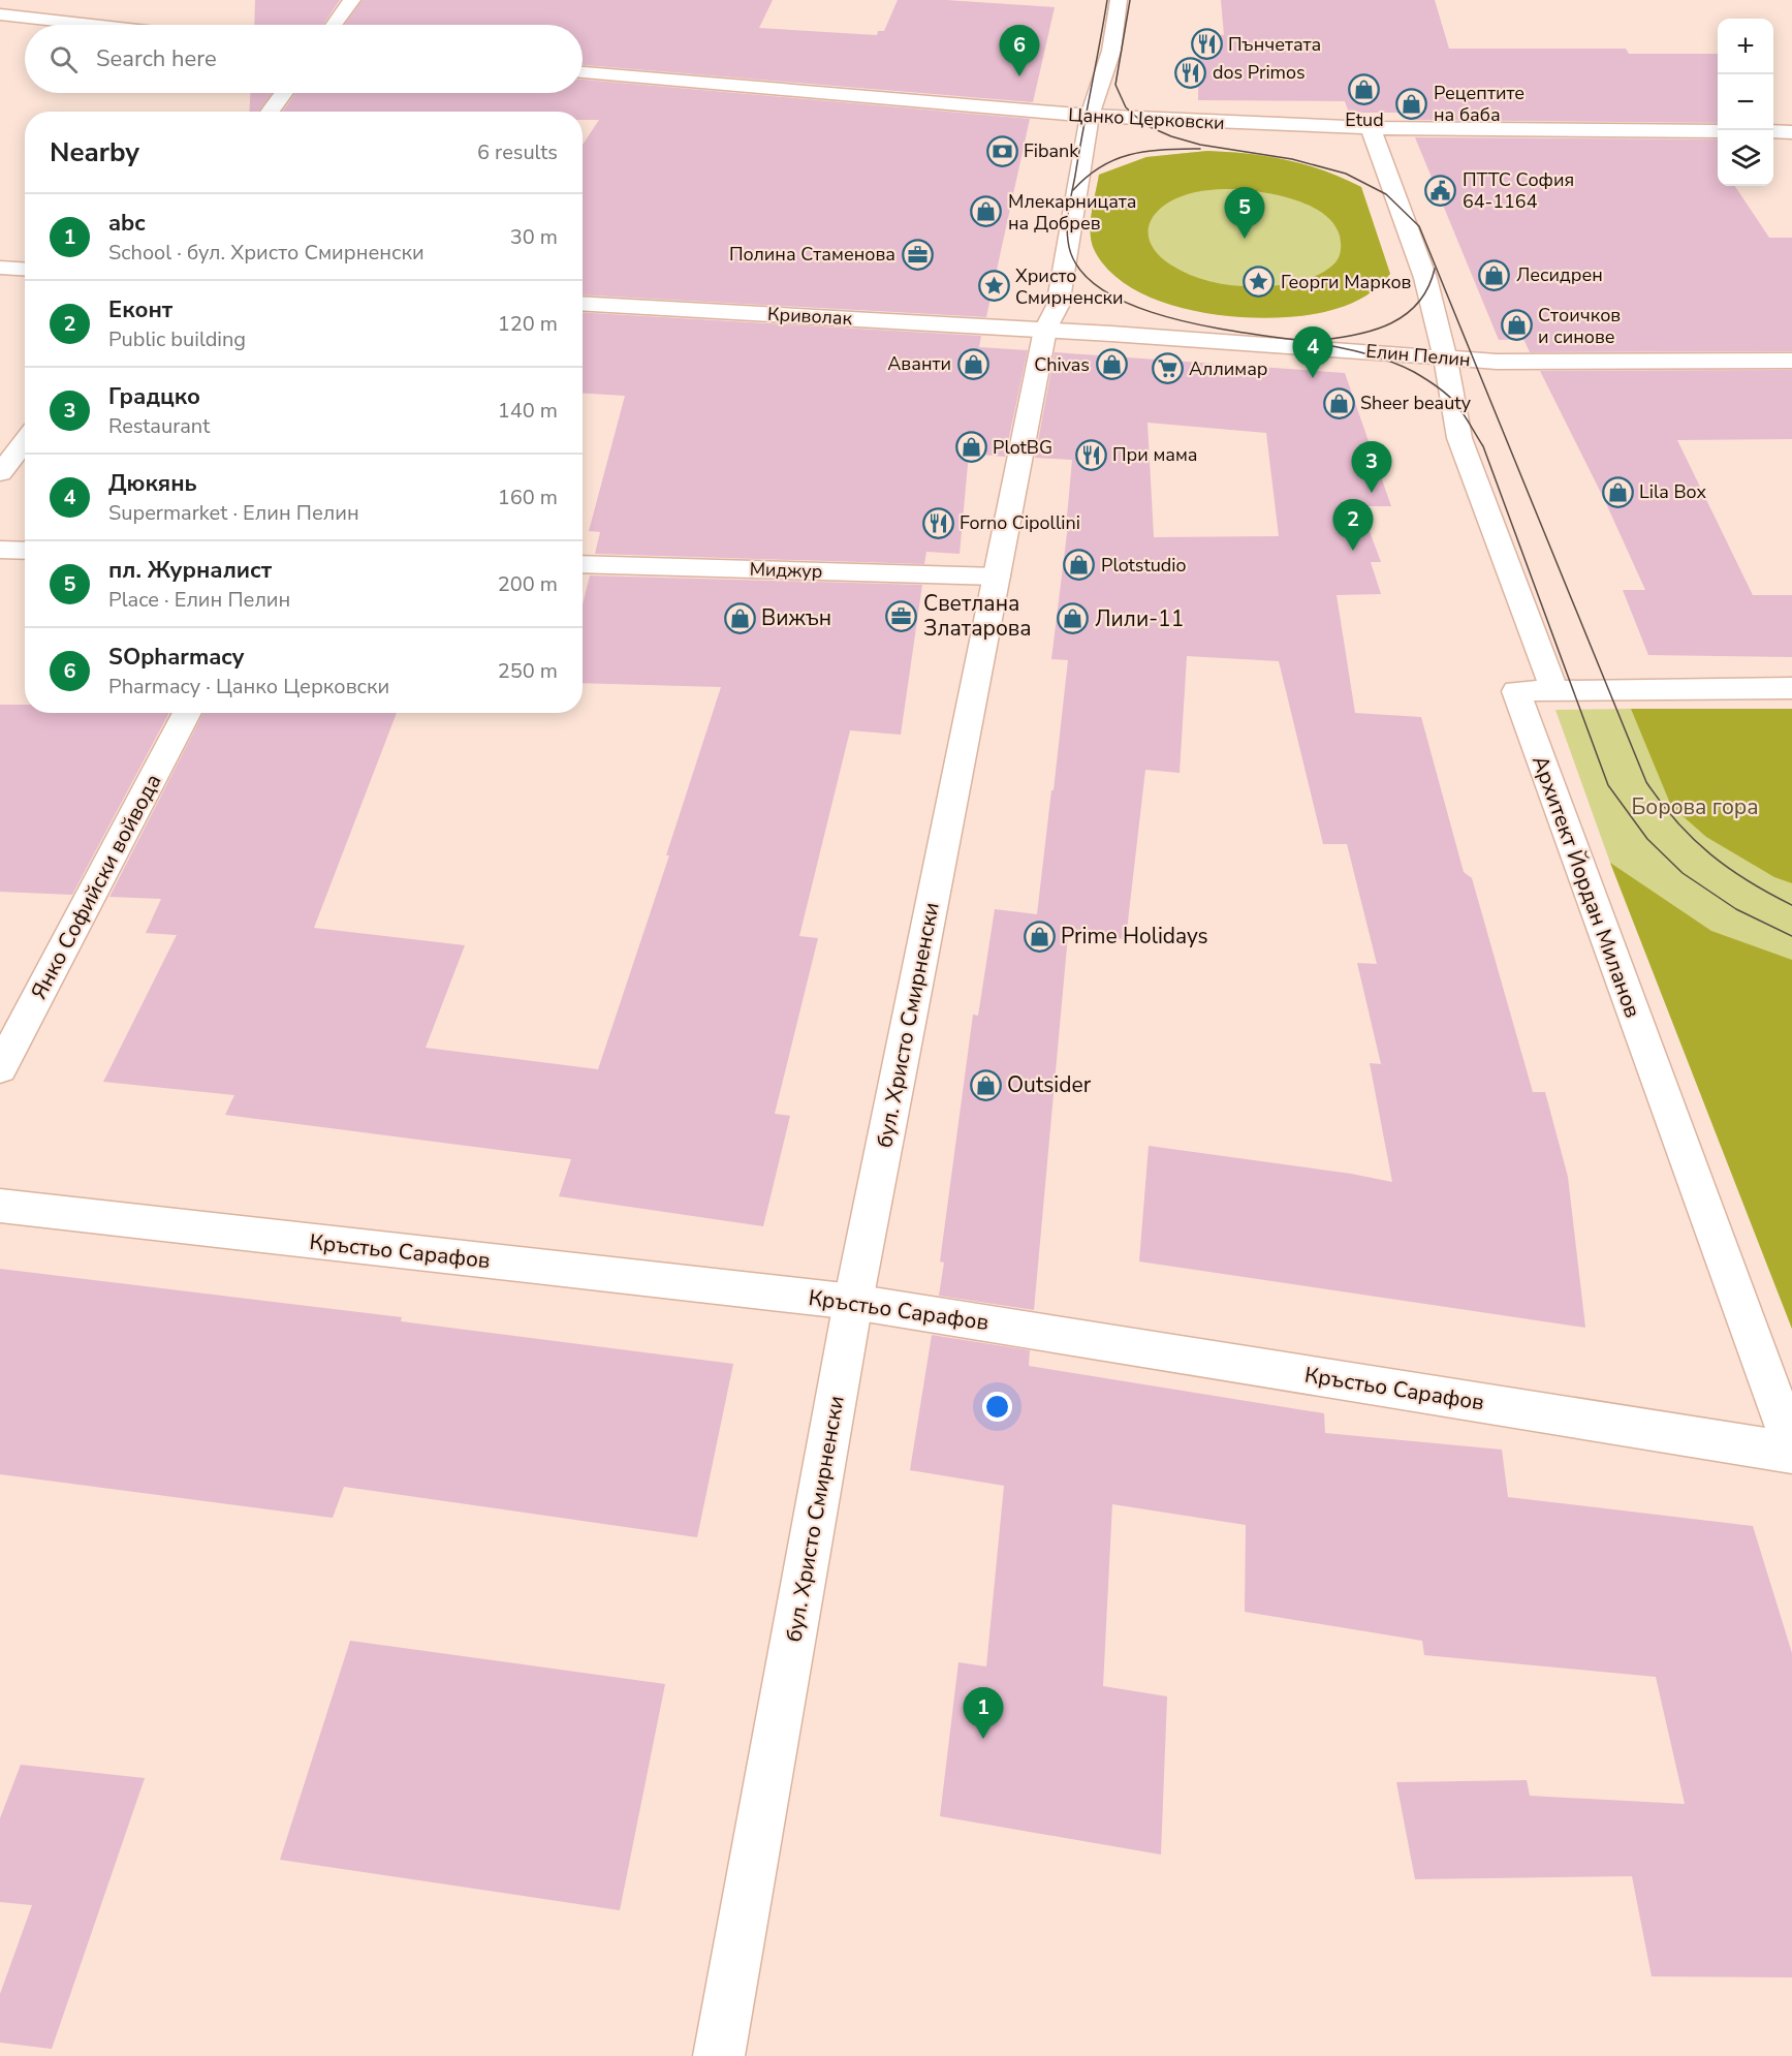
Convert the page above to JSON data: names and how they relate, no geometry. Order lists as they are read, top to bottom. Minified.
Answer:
{"streets":{"street":["Цанко Церковски","Криволак","Елин Пелин","Миджур","Янко Софийски войвода","Архитект Йордан Миланов","бул. Христо Смирненски","Кръстьо Сарафов"]},"crossings":[["Цанко Церковски","бул. Христо Смирненски"],["Криволак","Елин Пелин"],["Криволак","бул. Христо Смирненски"],["Елин Пелин","бул. Христо Смирненски"],["Миджур","бул. Христо Смирненски"],["бул. Христо Смирненски","Кръстьо Сарафов"]],"parks":["Борова гора"],"places":{"restaurant":["Пънчетата","dos Primos","При мама","Forno Cipollini"],"shop":["Etud","Рецептите на баба","Млекарницата на Добрев","Лесидрен","Стоичков и синове","Аванти","Chivas","Sheer beauty","PlotBG","Lila Box","Plotstudio","Вижън","Лили-11","Prime Holidays","Outsider"],"bank":["Fibank"],"public building":["ПТТС София 64-1164"],"office":["Полина Стаменова","Светлана Златарова"],"place":["Георги Марков","Христо Смирненски"],"supermarket":["Аллимар"]},"page":{"map_buttons":["+","−"],"pins":["6","5","4","3","2","1"],"search":"Search here","heading":["Nearby","6 results"],"list":[{"mark":"1","name":"abc","note":"School · бул. Христо Смирненски","value":"30 m"},{"mark":"2","name":"Еконт","note":"Public building","value":"120 m"},{"mark":"3","name":"Градцко","note":"Restaurant","value":"140 m"},{"mark":"4","name":"Дюкянь","note":"Supermarket · Елин Пелин","value":"160 m"},{"mark":"5","name":"пл. Журналист","note":"Place · Елин Пелин","value":"200 m"},{"mark":"6","name":"SOpharmacy","note":"Pharmacy · Цанко Церковски","value":"250 m"}]}}
